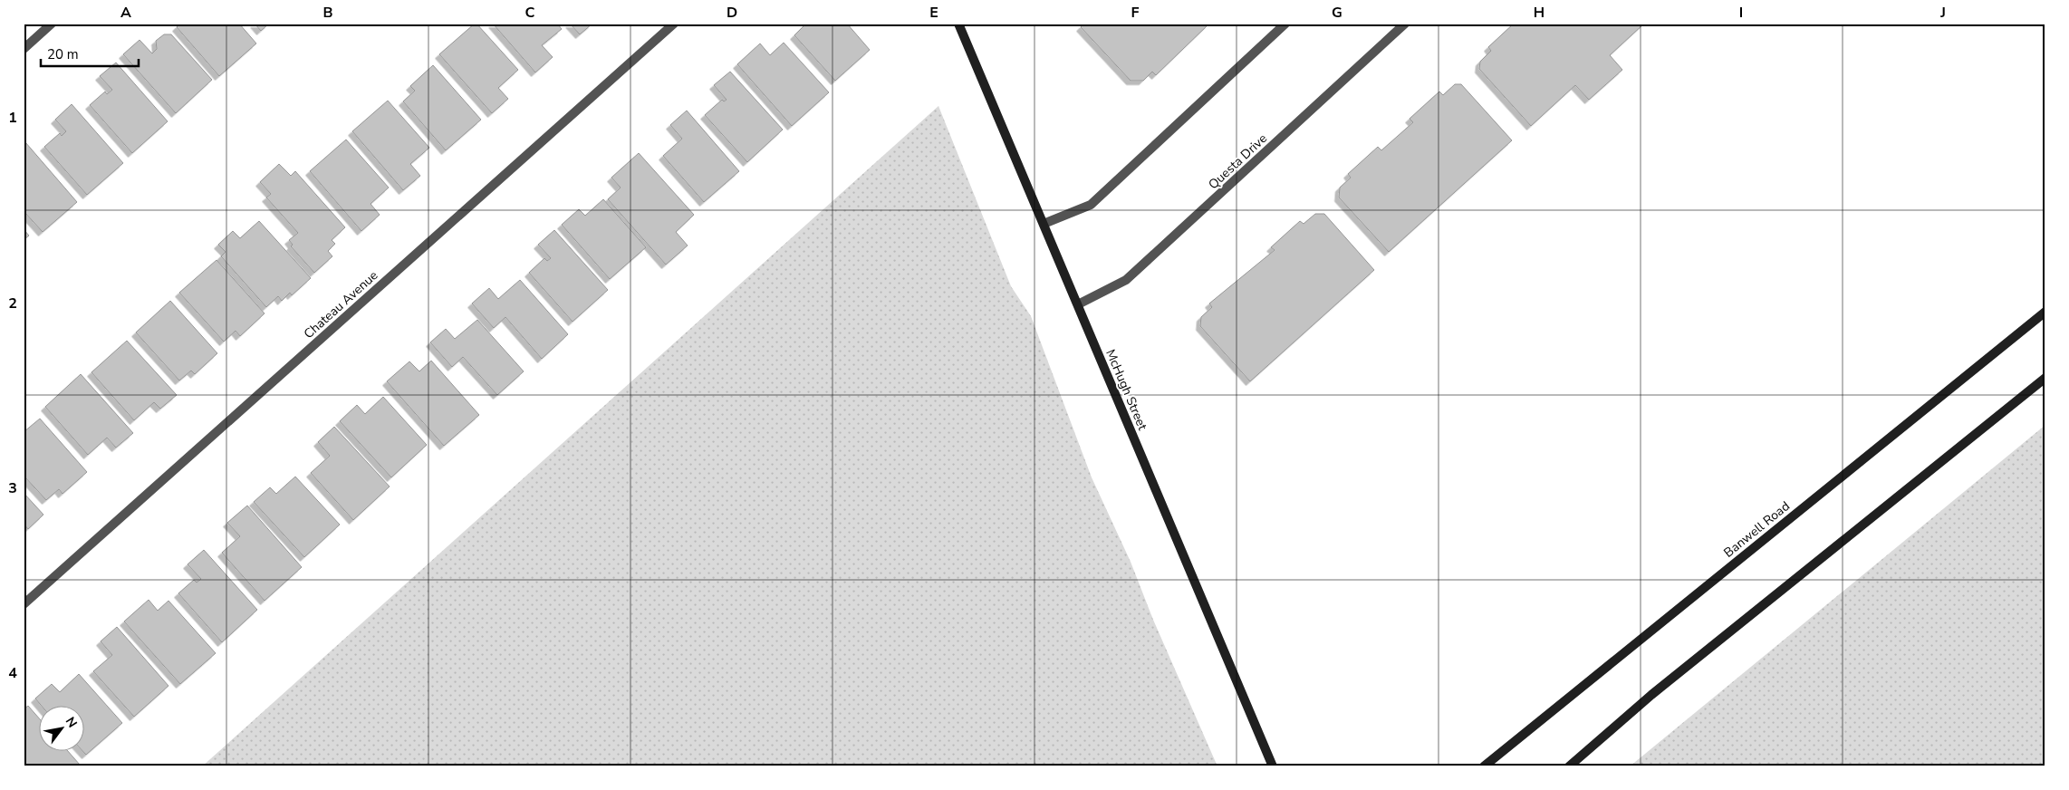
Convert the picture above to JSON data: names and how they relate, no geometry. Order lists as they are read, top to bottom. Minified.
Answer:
{"streets":{"main road":["McHugh Street","Banwell Road"],"street":["Questa Drive","Chateau Avenue"]},"crossings":[["Questa Drive","McHugh Street"]],"scale_bar":"20 m","north":"top right","grid":{"columns":["A","B","C","D","E","F","G","H","I","J"],"rows":["1","2","3","4"]}}
